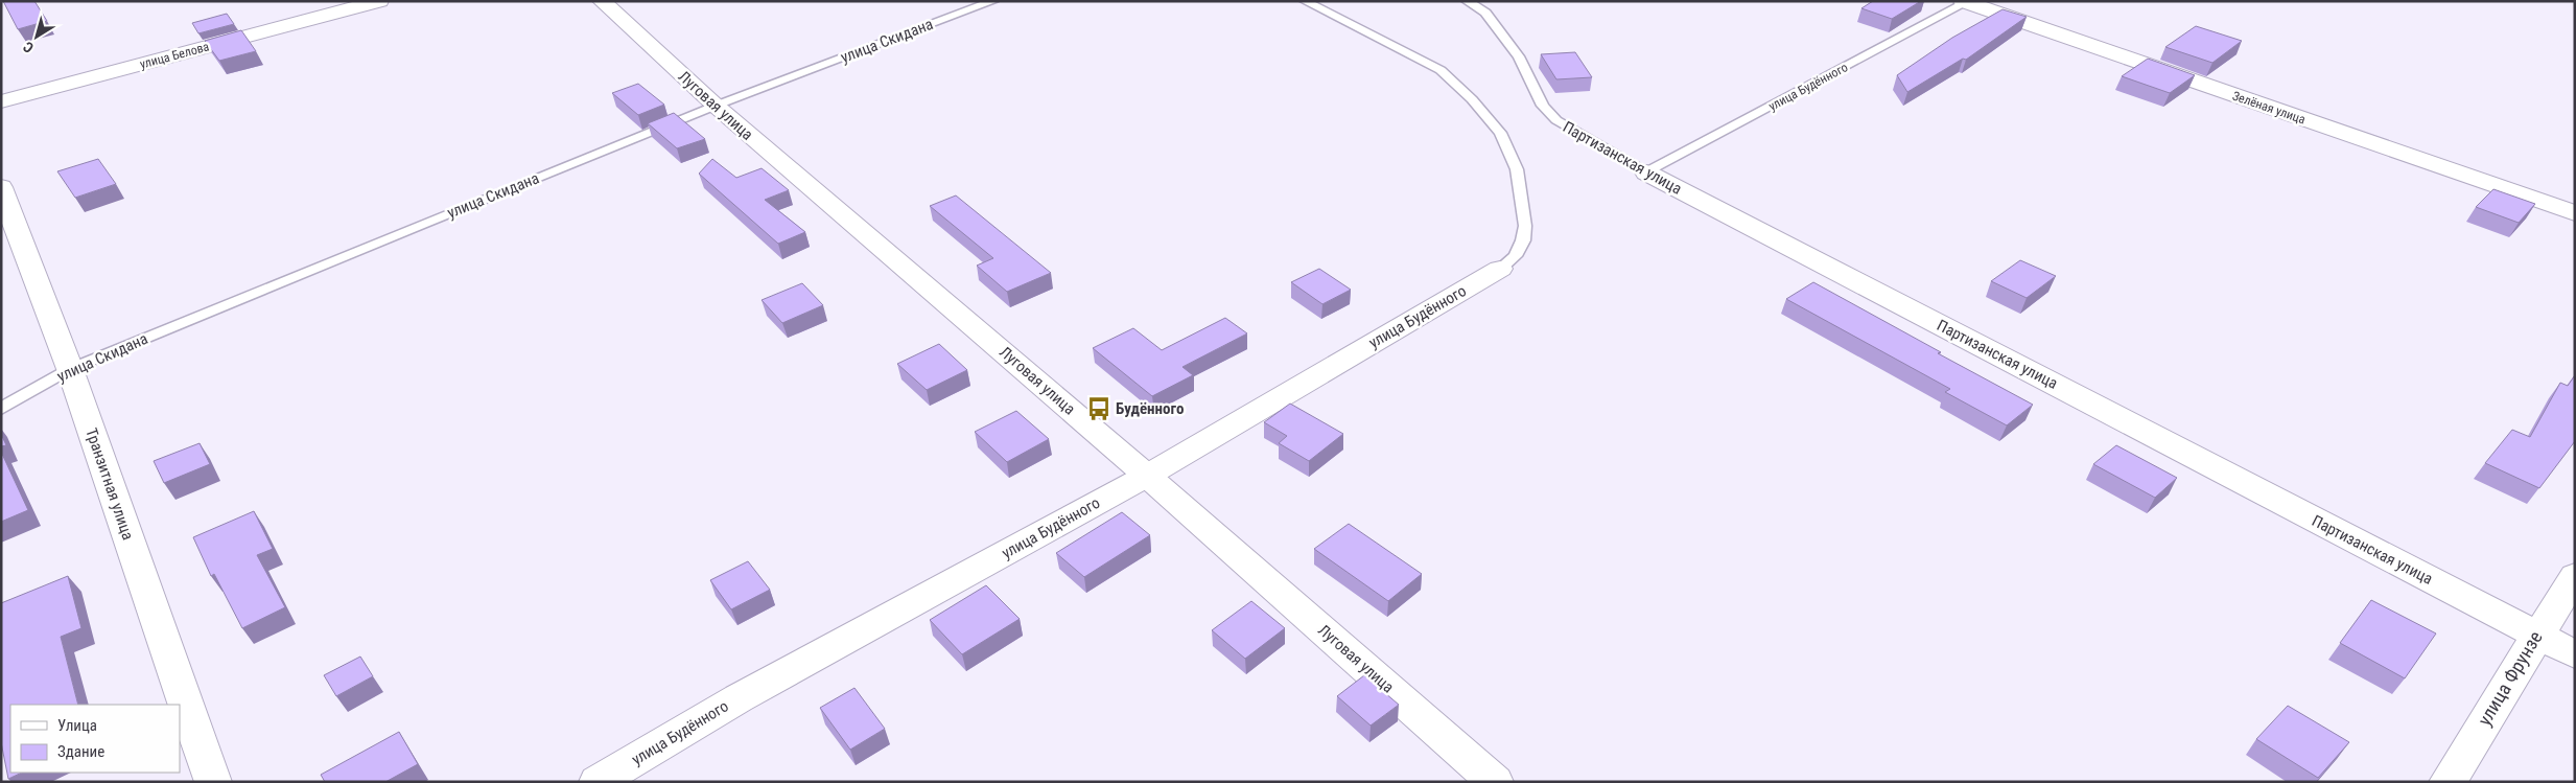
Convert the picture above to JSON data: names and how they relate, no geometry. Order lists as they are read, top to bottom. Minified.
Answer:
{"streets":{"street":["улица Белова","улица Будённого","Луговая улица","Зелёная улица","Партизанская улица","Транзитная улица","улица Фрунзе"],"lane":["улица Скидана"]},"crossings":[["улица Скидана","Луговая улица"],["улица Скидана","Транзитная улица"],["улица Будённого","Луговая улица"],["улица Будённого","Зелёная улица"],["улица Будённого","Партизанская улица"],["Партизанская улица","улица Фрунзе"]],"places":{"bus stop":["Будённого"]},"legend":["Улица","Здание"],"north":"bottom left"}
